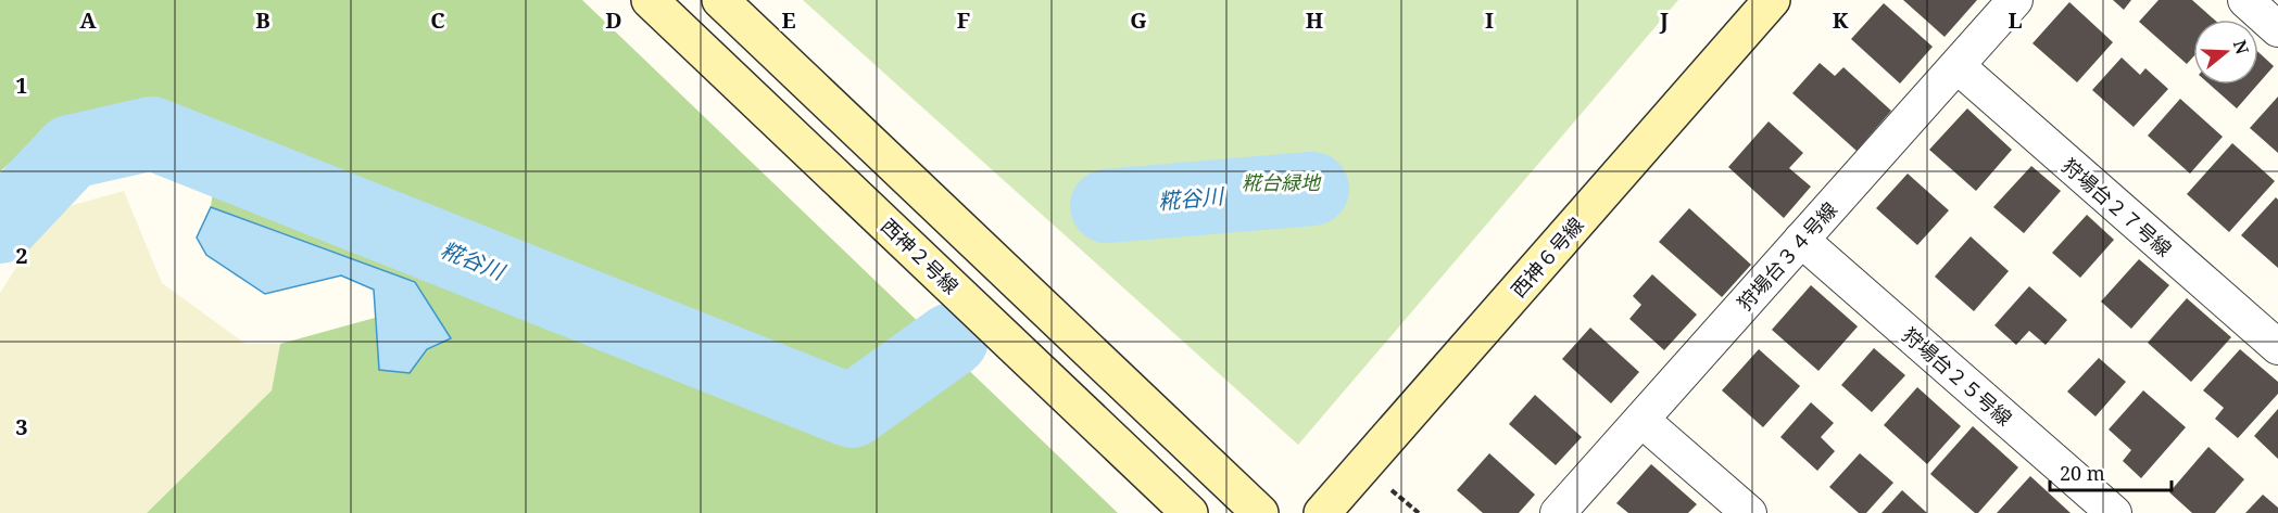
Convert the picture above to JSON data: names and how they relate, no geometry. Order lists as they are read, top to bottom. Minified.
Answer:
{"streets":{"street":["狩場台２７号線","西神２号線","狩場台３４号線","西神６号線","狩場台２５号線"]},"crossings":[["狩場台２７号線","狩場台３４号線"],["狩場台３４号線","狩場台２５号線"]],"water":["糀谷川"],"parks":["糀台緑地"],"scale_bar":"20 m","north":"right","grid":{"columns":["A","B","C","D","E","F","G","H","I","J","K","L"],"rows":["1","2","3"]}}
